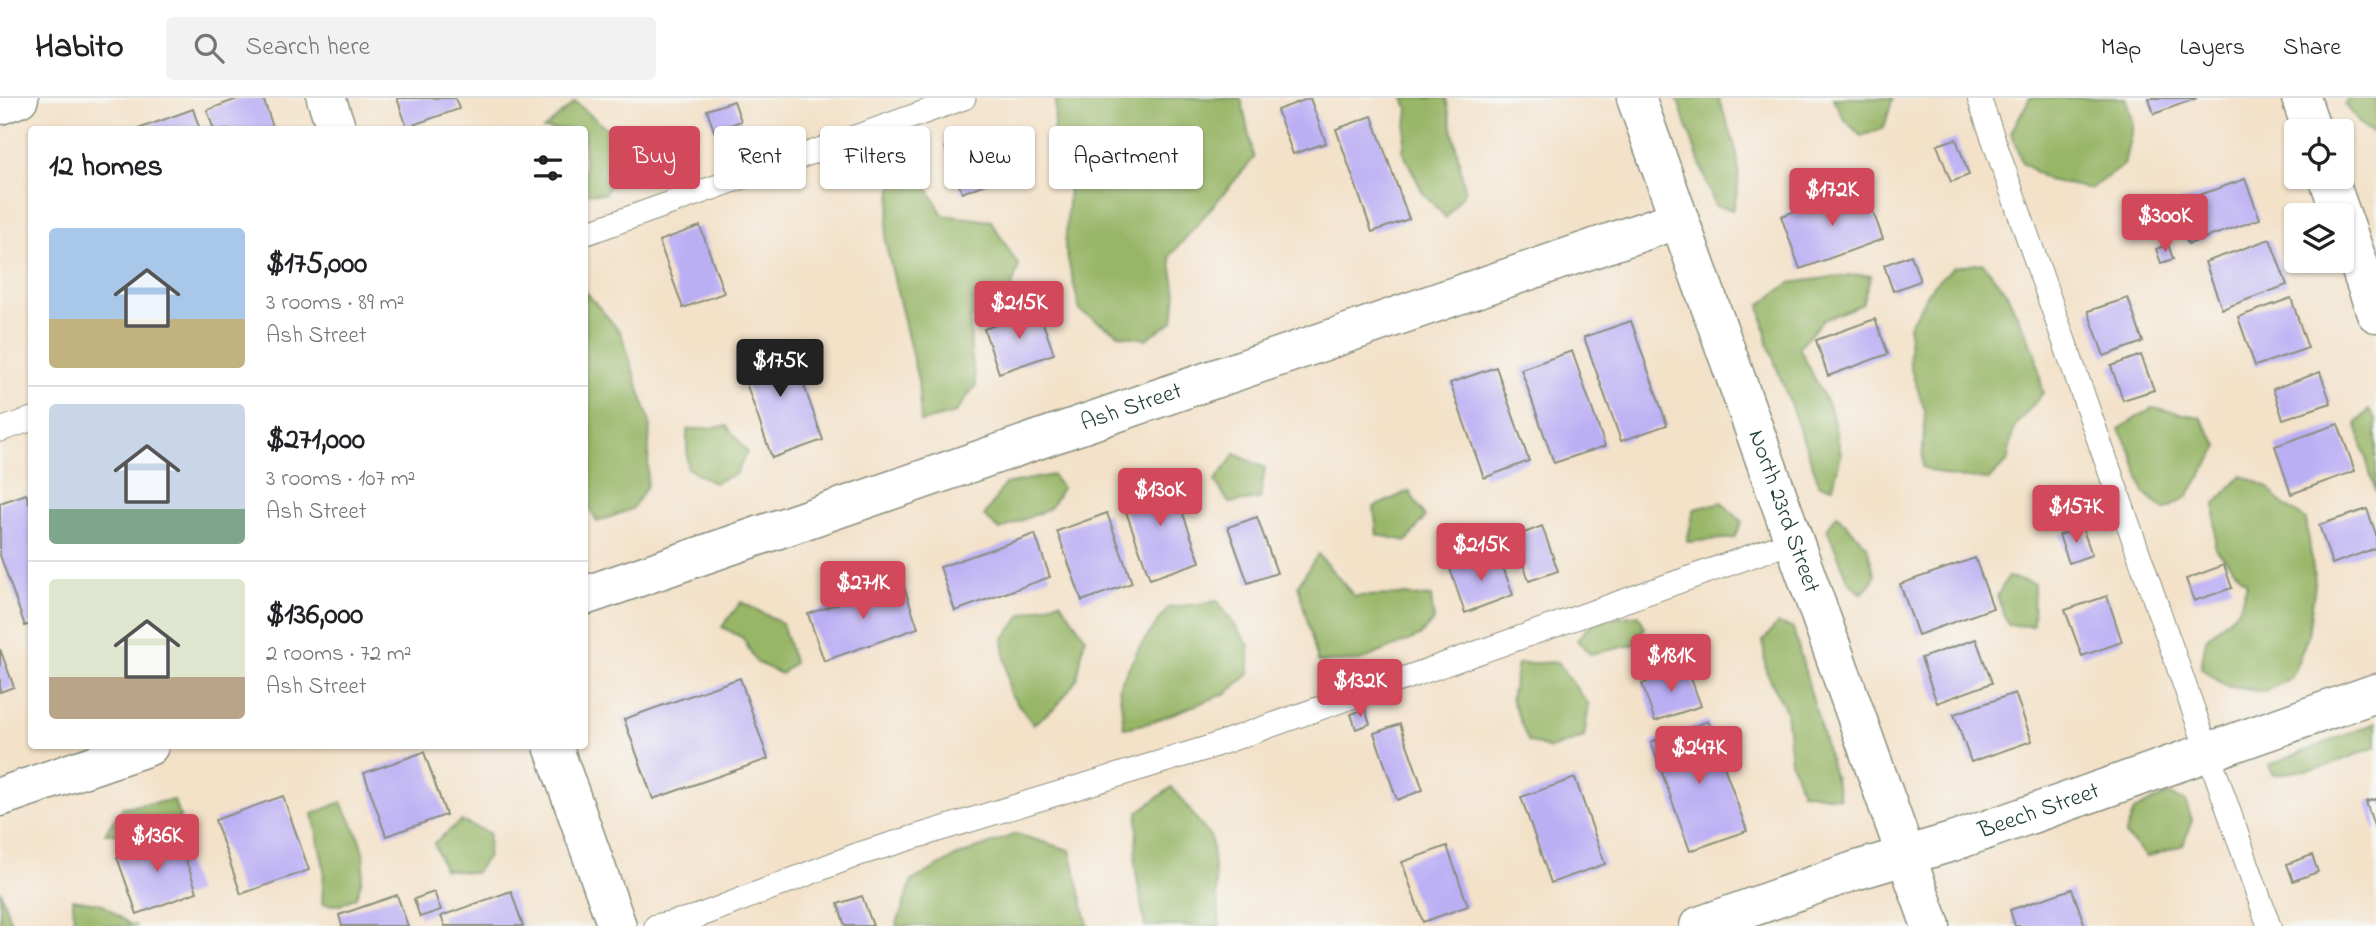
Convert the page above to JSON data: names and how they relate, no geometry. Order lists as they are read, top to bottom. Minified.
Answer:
{"streets":{"street":["Ash Street","North 23rd Street","Beech Street"]},"crossings":[["Ash Street","North 23rd Street"],["North 23rd Street","Beech Street"]],"page":{"header":"Habito","search":"Search here","nav":["Map","Layers","Share"],"chip":["Buy","Rent","Filters","New","Apartment"],"heading":"12 homes","price":["$172K","$300K","$215K","$175K","$130K","$157K","$215K","$271K","$181K","$132K","$247K","$136K"],"list":[{"name":"$175,000","note":"3 rooms · 89 m² · Ash Street"},{"name":"$271,000","note":"3 rooms · 107 m² · Ash Street"},{"name":"$136,000","note":"2 rooms · 72 m² · Ash Street"}]}}
